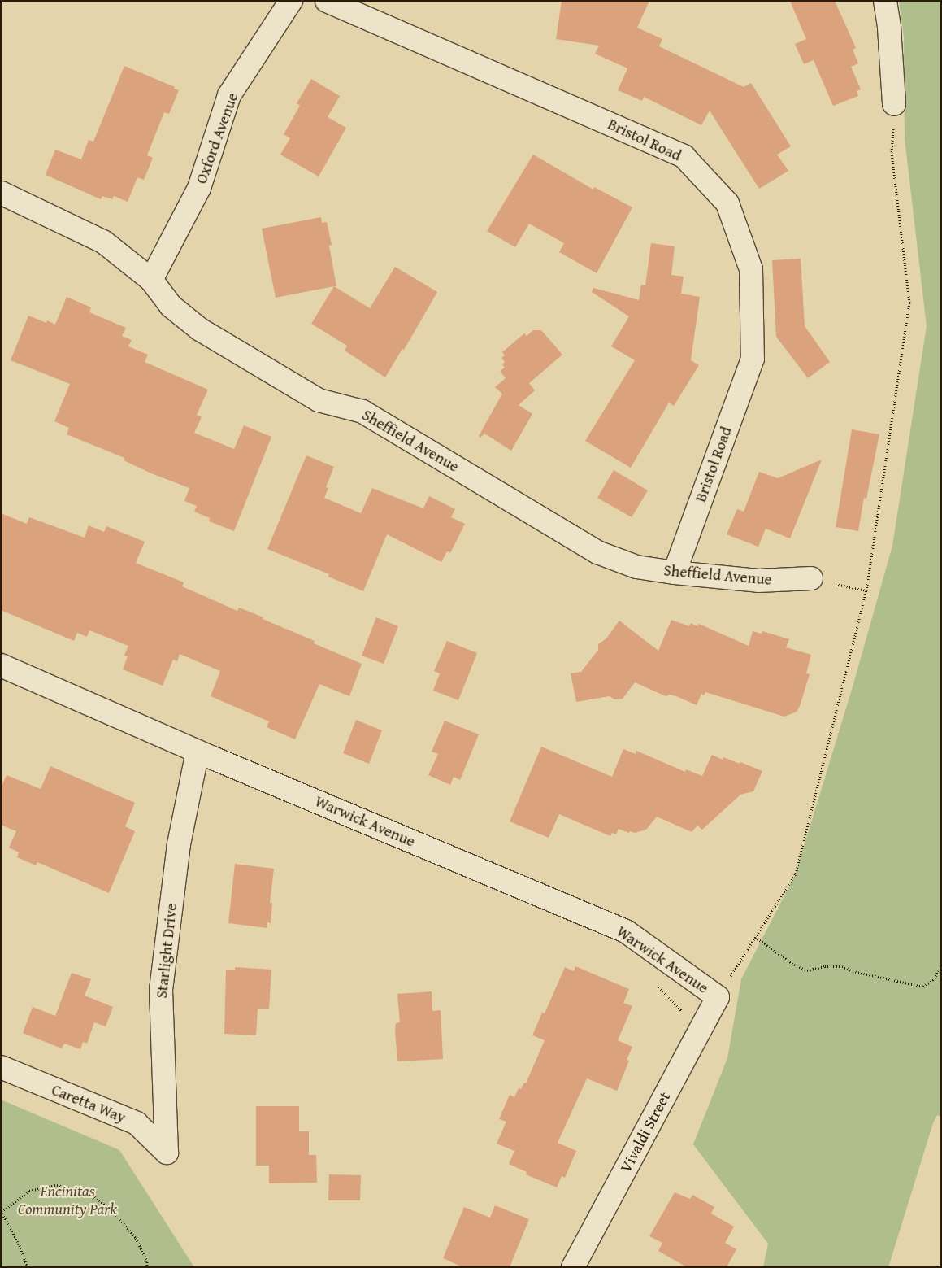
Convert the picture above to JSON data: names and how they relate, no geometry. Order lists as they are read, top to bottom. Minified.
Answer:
{"streets":{"street":["Oxford Avenue","Bristol Road","Sheffield Avenue","Warwick Avenue","Starlight Drive","Caretta Way","Vivaldi Street"]},"crossings":[["Oxford Avenue","Sheffield Avenue"],["Bristol Road","Sheffield Avenue"],["Warwick Avenue","Starlight Drive"],["Warwick Avenue","Vivaldi Street"],["Starlight Drive","Caretta Way"]],"parks":["Encinitas Community Park"]}
